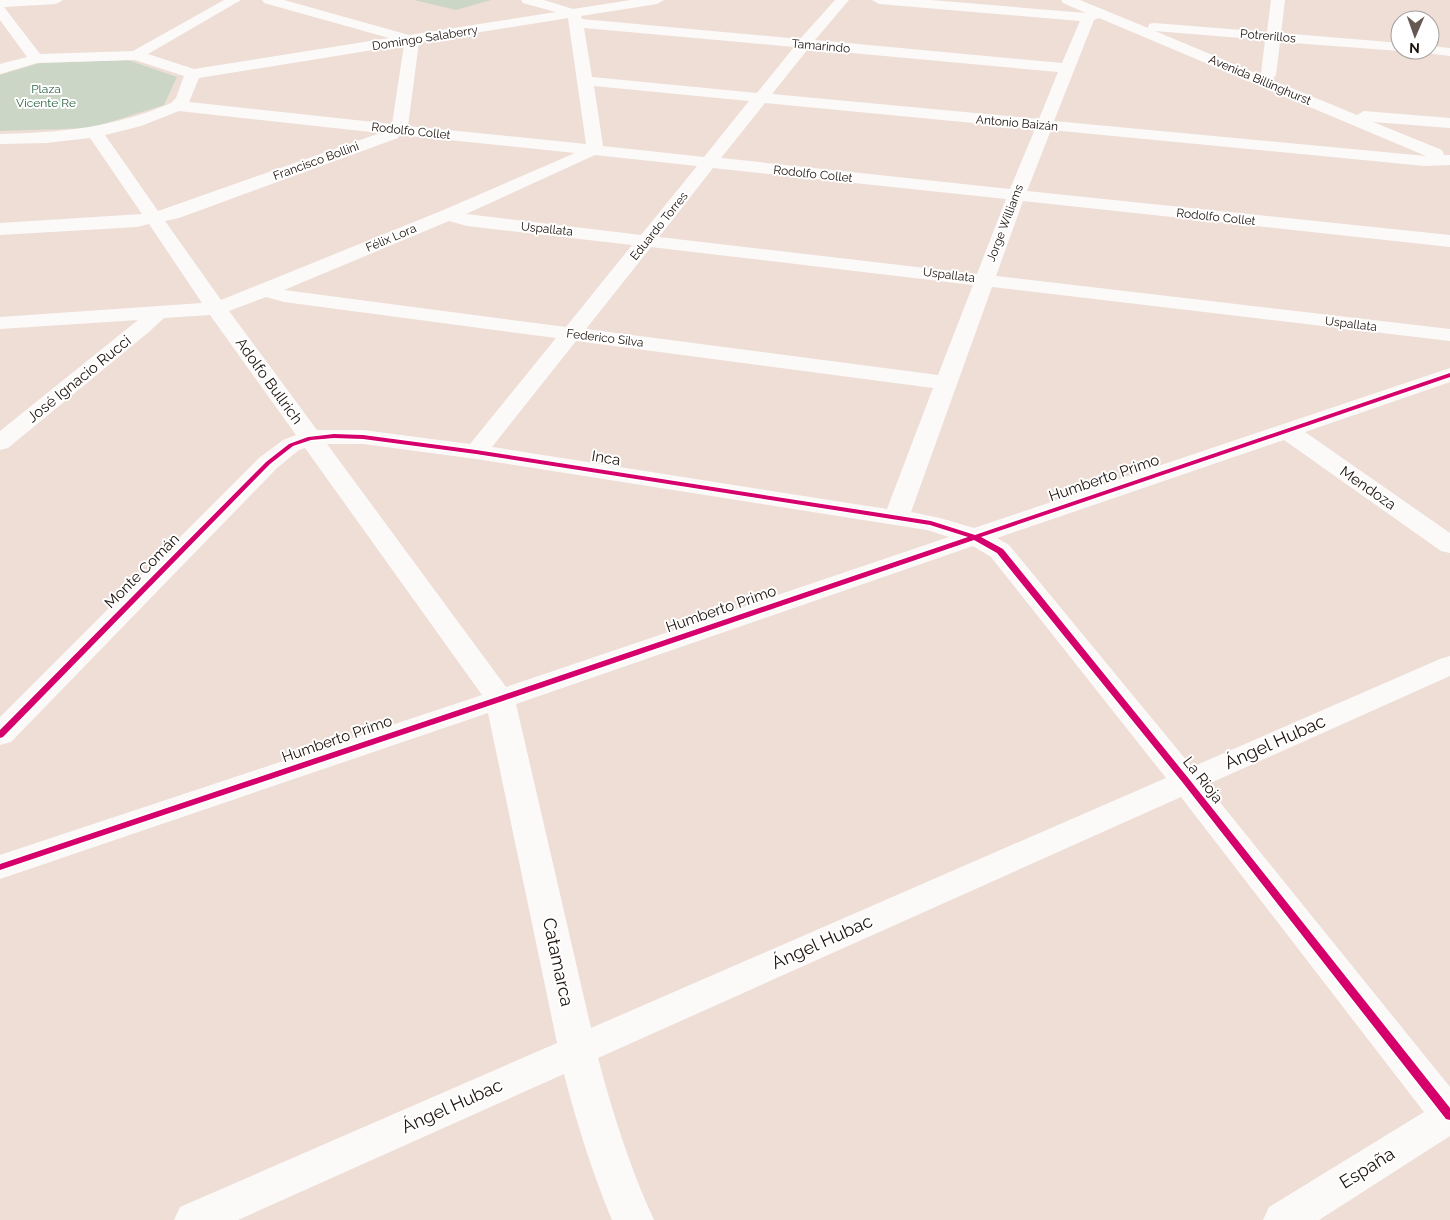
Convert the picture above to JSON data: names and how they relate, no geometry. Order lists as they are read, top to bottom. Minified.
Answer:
{"streets":{"street":["Potrerillos","Domingo Salaberry","Tamarindo","Avenida Billinghurst","Antonio Baizán","Rodolfo Collet","Francisco Bollini","Jorge Williams","Eduardo Torres","Uspallata","Félix Lora","Federico Silva","José Ignacio Rucci","Adolfo Bullrich","Inca","Humberto Primo","Mendoza","Monte Comán","Ángel Hubac","La Rioja","Catamarca","España"]},"crossings":[["Potrerillos","Avenida Billinghurst"],["Domingo Salaberry","Tamarindo"],["Tamarindo","Jorge Williams"],["Tamarindo","Eduardo Torres"],["Avenida Billinghurst","Antonio Baizán"],["Avenida Billinghurst","Jorge Williams"],["Antonio Baizán","Jorge Williams"],["Antonio Baizán","Eduardo Torres"],["Rodolfo Collet","Francisco Bollini"],["Rodolfo Collet","Jorge Williams"],["Rodolfo Collet","Eduardo Torres"],["Rodolfo Collet","Félix Lora"],["Francisco Bollini","Adolfo Bullrich"],["Jorge Williams","Uspallata"],["Jorge Williams","Federico Silva"],["Jorge Williams","Inca"],["Jorge Williams","La Rioja"],["Eduardo Torres","Uspallata"],["Eduardo Torres","Federico Silva"],["Eduardo Torres","Inca"],["Uspallata","Félix Lora"],["Félix Lora","Federico Silva"],["Félix Lora","José Ignacio Rucci"],["Félix Lora","Adolfo Bullrich"],["Adolfo Bullrich","Inca"],["Adolfo Bullrich","Humberto Primo"],["Adolfo Bullrich","Monte Comán"],["Adolfo Bullrich","Catamarca"],["Inca","Monte Comán"],["Inca","La Rioja"],["Humberto Primo","Mendoza"],["Humberto Primo","La Rioja"],["Humberto Primo","Catamarca"],["Ángel Hubac","La Rioja"],["Ángel Hubac","Catamarca"],["La Rioja","España"]],"parks":["Plaza Vicente Re"],"north":"bottom"}
